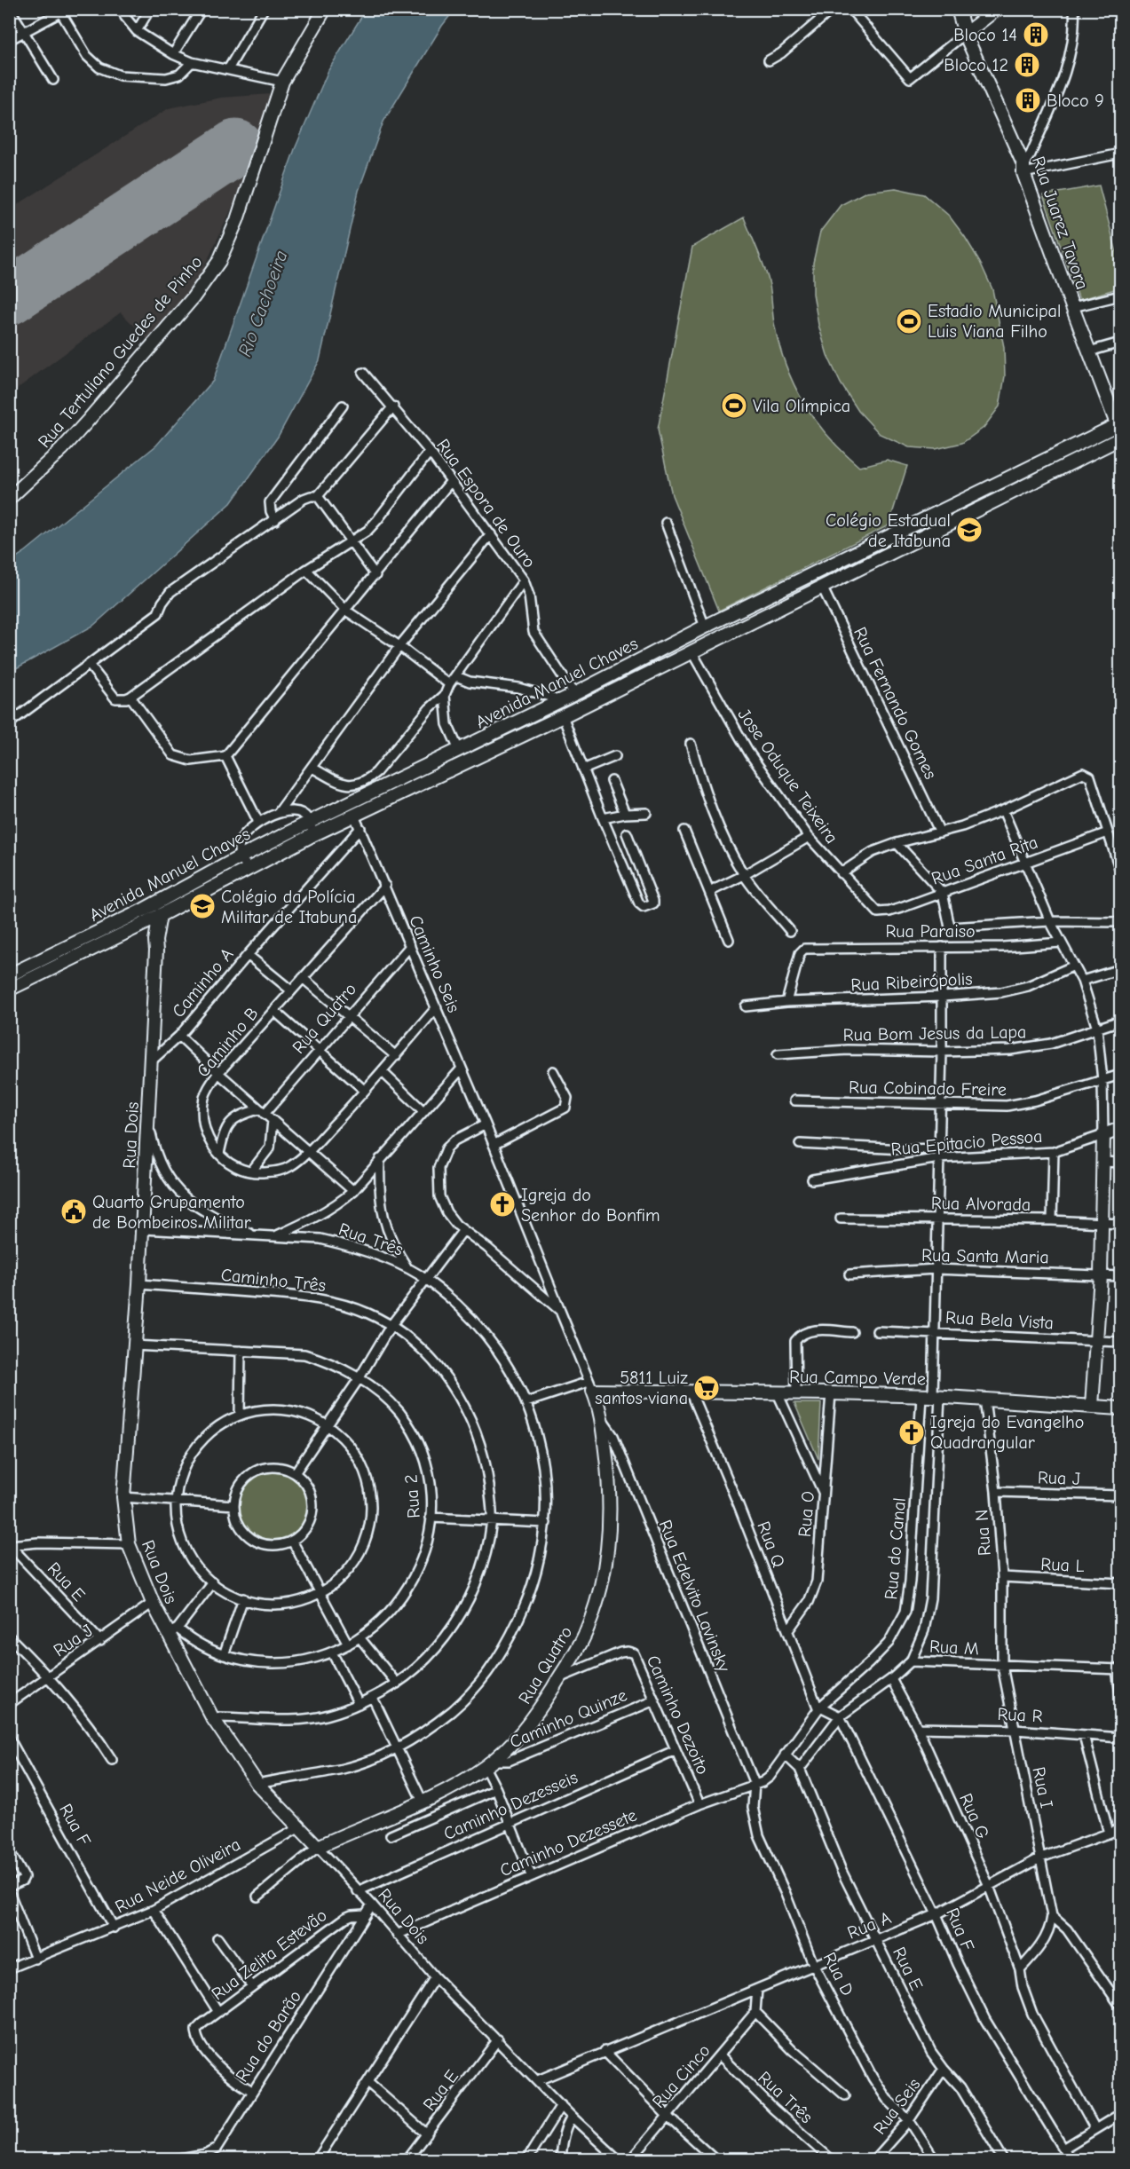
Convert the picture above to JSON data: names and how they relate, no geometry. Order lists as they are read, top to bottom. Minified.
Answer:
{"streets":{"street":["Rua Juarez Tavora","Rua Tertuliano Guedes de Pinho","Rua Espora de Ouro","Avenida Manuel Chaves","Rua Fernando Gomes","Jose Oduque Teixeira","Rua Santa Rita","Rua Paraiso","Caminho Seis","Rua Ribeirópolis","Caminho A","Rua Quatro","Rua Bom Jesus da Lapa","Caminho B","Rua Cobinado Freire","Rua Dois","Rua Epitacio Pessoa","Rua Alvorada","Rua Três","Rua Santa Maria","Caminho Três","Rua Bela Vista","Rua Campo Verde","Rua J","Rua 2","Rua O","Rua N","Rua Q","Rua do Canal","Rua L","Rua E","Rua Edelvito Lavinsky","Rua M","Caminho Dezoito","Rua R","Caminho Quinze","Rua I","Caminho Dezesseis","Rua G","Rua F","Caminho Dezessete","Rua Neide Oliveira","Rua A","Rua Zelita Estevão","Rua D","Rua do Barão","Rua Cinco","Rua Seis"]},"crossings":[["Rua Juarez Tavora","Avenida Manuel Chaves"],["Rua Espora de Ouro","Avenida Manuel Chaves"],["Avenida Manuel Chaves","Rua Fernando Gomes"],["Avenida Manuel Chaves","Jose Oduque Teixeira"],["Avenida Manuel Chaves","Caminho Seis"],["Avenida Manuel Chaves","Rua Dois"],["Jose Oduque Teixeira","Rua Santa Rita"],["Rua Paraiso","Rua Ribeirópolis"],["Caminho Seis","Caminho A"],["Caminho Seis","Rua Quatro"],["Caminho Seis","Caminho B"],["Caminho Seis","Rua Campo Verde"],["Caminho A","Rua Dois"],["Rua Quatro","Caminho B"],["Rua Quatro","Rua Dois"],["Rua Quatro","Rua Campo Verde"],["Rua Quatro","Rua Edelvito Lavinsky"],["Rua Quatro","Caminho Dezoito"],["Rua Quatro","Caminho Quinze"],["Rua Dois","Rua Três"],["Rua Dois","Caminho Três"],["Rua Dois","Rua J"],["Rua Dois","Rua 2"],["Rua Dois","Rua E"],["Rua Dois","Caminho Dezesseis"],["Rua Dois","Caminho Dezessete"],["Rua Dois","Rua Neide Oliveira"],["Rua Dois","Rua A"],["Rua Dois","Rua do Barão"],["Rua Três","Rua Cinco"],["Rua Campo Verde","Rua O"],["Rua Campo Verde","Rua N"],["Rua Campo Verde","Rua Q"],["Rua Campo Verde","Rua do Canal"],["Rua J","Rua N"],["Rua J","Rua E"],["Rua O","Rua Q"],["Rua N","Rua L"],["Rua N","Rua M"],["Rua N","Rua I"],["Rua Q","Rua do Canal"],["Rua do Canal","Rua E"],["Rua do Canal","Rua Edelvito Lavinsky"],["Rua do Canal","Caminho Dezessete"],["Rua do Canal","Rua D"],["Rua E","Rua M"],["Rua E","Rua A"],["Rua E","Rua Seis"],["Rua Edelvito Lavinsky","Caminho Dezessete"],["Rua Edelvito Lavinsky","Rua D"],["Rua M","Rua I"],["Rua M","Rua G"],["Rua M","Rua F"],["Caminho Dezoito","Caminho Quinze"],["Caminho Dezoito","Caminho Dezesseis"],["Caminho Dezoito","Caminho Dezessete"],["Rua R","Rua I"],["Rua R","Rua G"],["Rua I","Rua A"],["Rua G","Rua A"],["Rua F","Rua Neide Oliveira"],["Rua F","Rua A"],["Caminho Dezessete","Rua D"],["Rua A","Rua D"],["Rua Zelita Estevão","Rua do Barão"],["Rua D","Rua Seis"]],"water":["Rio Cachoeira"],"places":{"building":["Bloco 14","Bloco 12","Bloco 9"],"sports":["Estadio Municipal Luis Viana Filho","Vila Olímpica"],"school or university":["Colégio Estadual de Itabuna","Colégio da Polícia Militar de Itabuna"],"church":["Igreja do Senhor do Bonfim","Igreja do Evangelho Quadrangular"],"public building":["Quarto Grupamento de Bombeiros Militar"],"supermarket":["5811 Luiz santos viana"]}}
